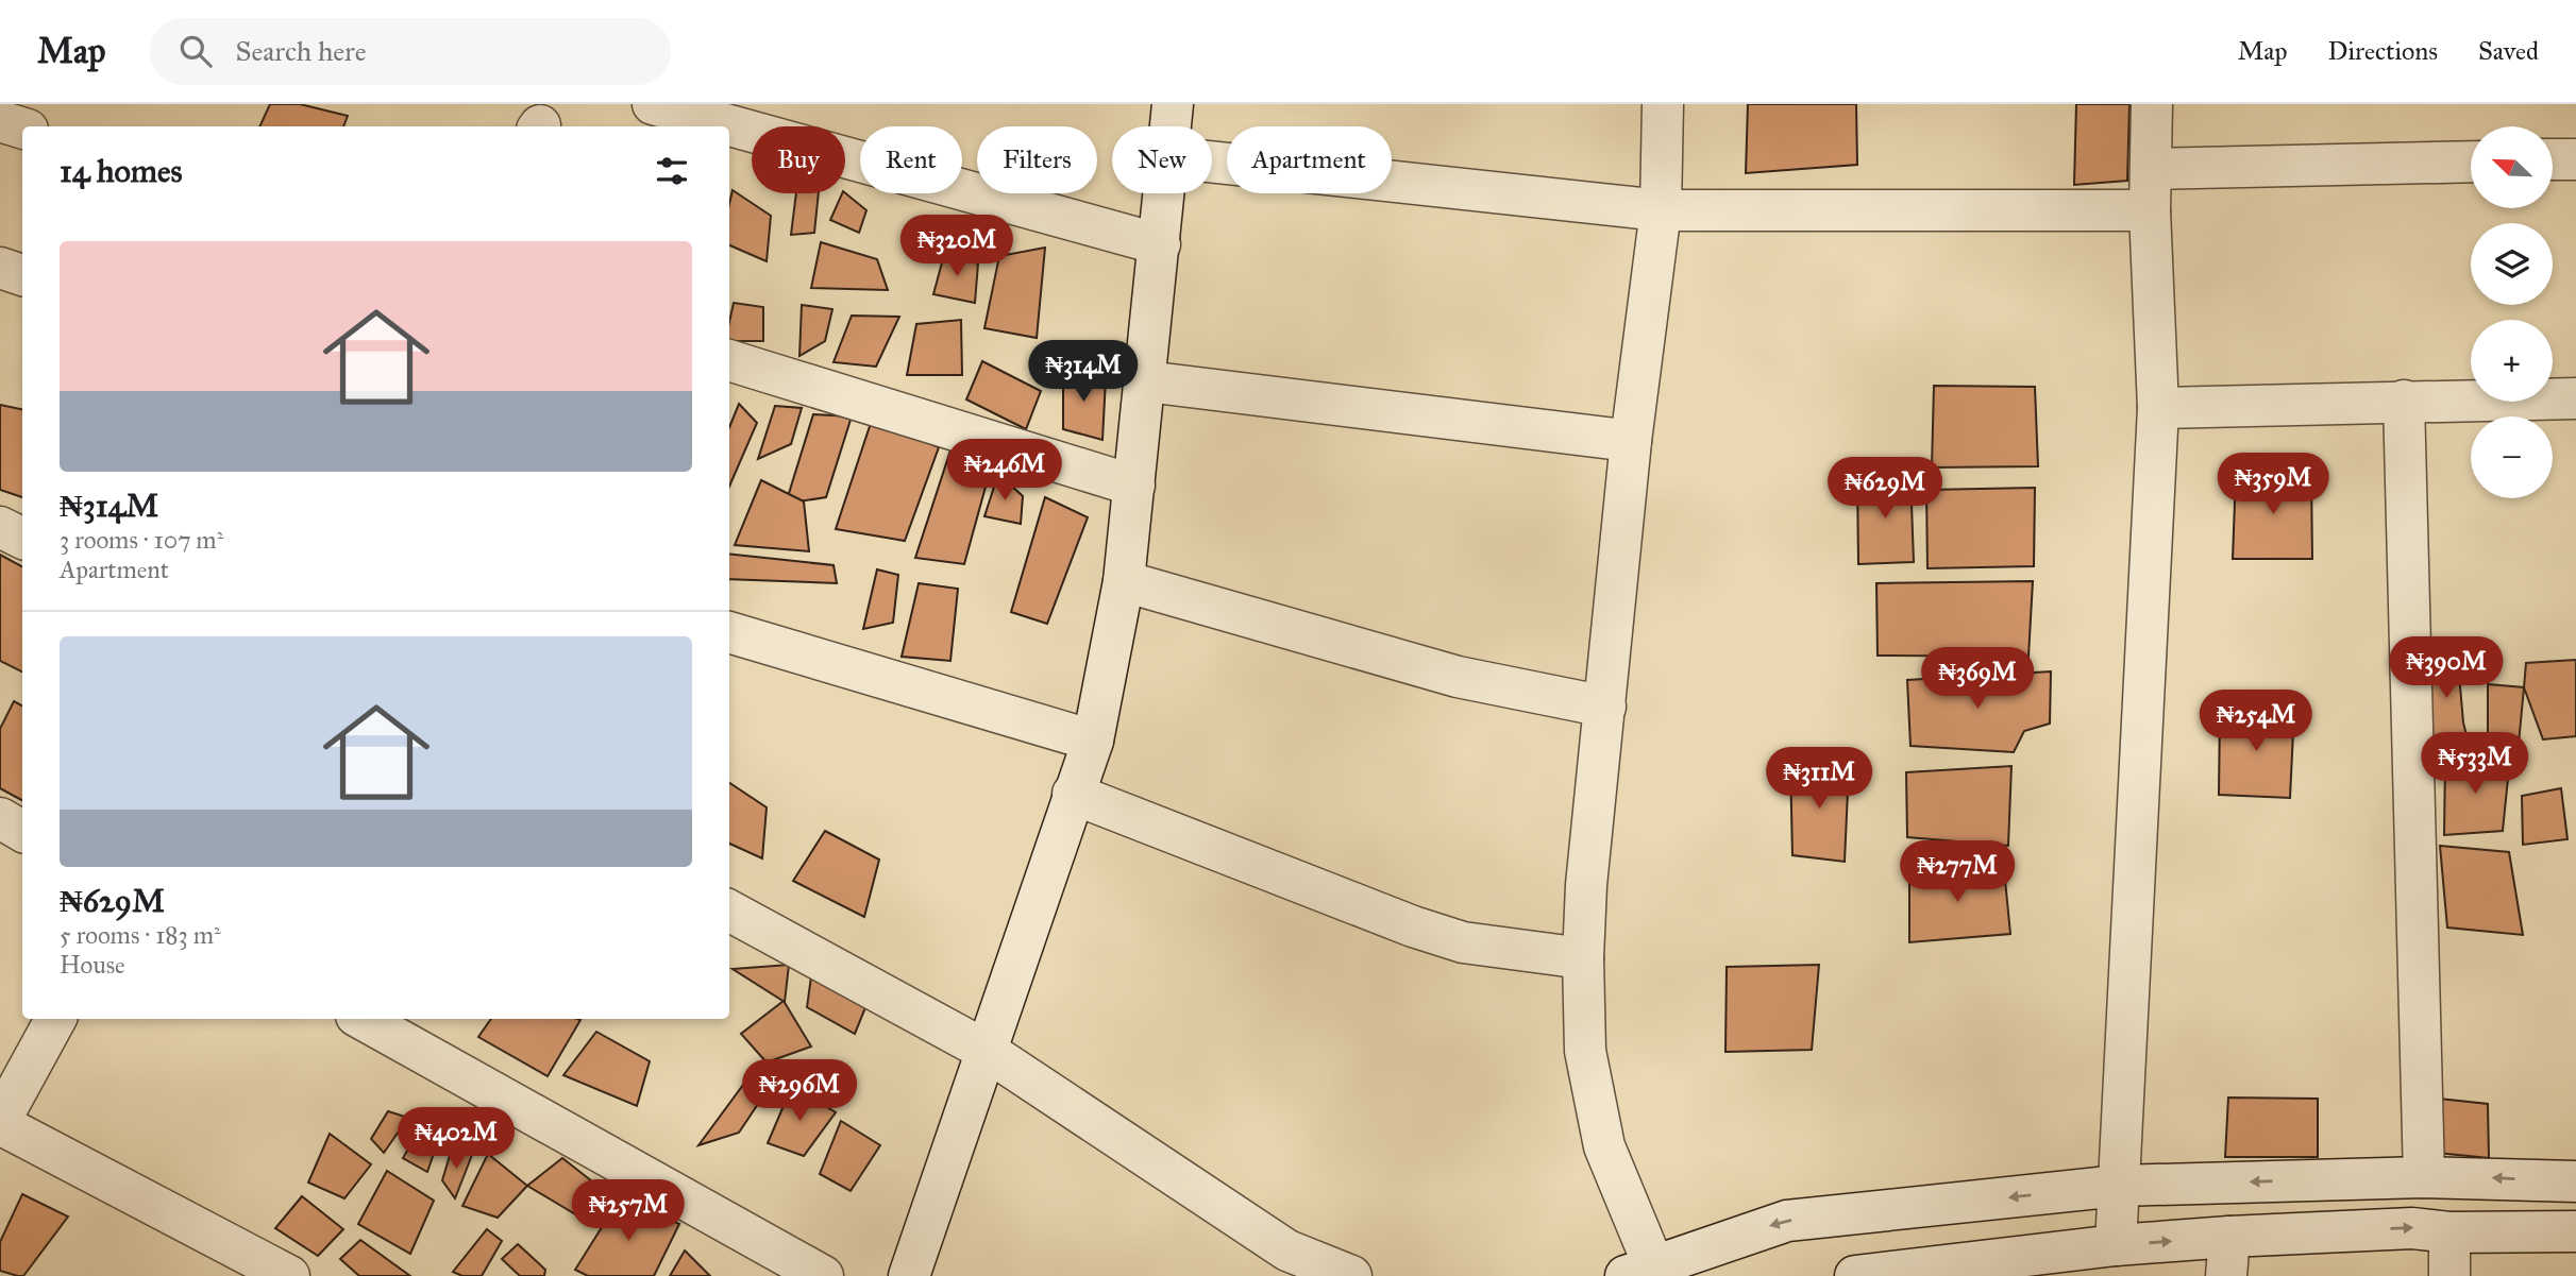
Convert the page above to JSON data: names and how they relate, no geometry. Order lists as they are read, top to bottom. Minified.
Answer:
{"north":"top left","page":{"header":"Map","search":"Search here","nav":["Map","Directions","Saved"],"map_buttons":["+","−"],"chip":["Buy","Rent","Filters","New","Apartment"],"heading":"14 homes","price":["₦320M","₦314M","₦246M","₦359M","₦629M","₦390M","₦369M","₦254M","₦533M","₦311M","₦277M","₦296M","₦402M","₦257M"],"list":[{"name":"₦314M","note":"3 rooms · 107 m² · Apartment"},{"name":"₦629M","note":"5 rooms · 183 m² · House"}]}}
